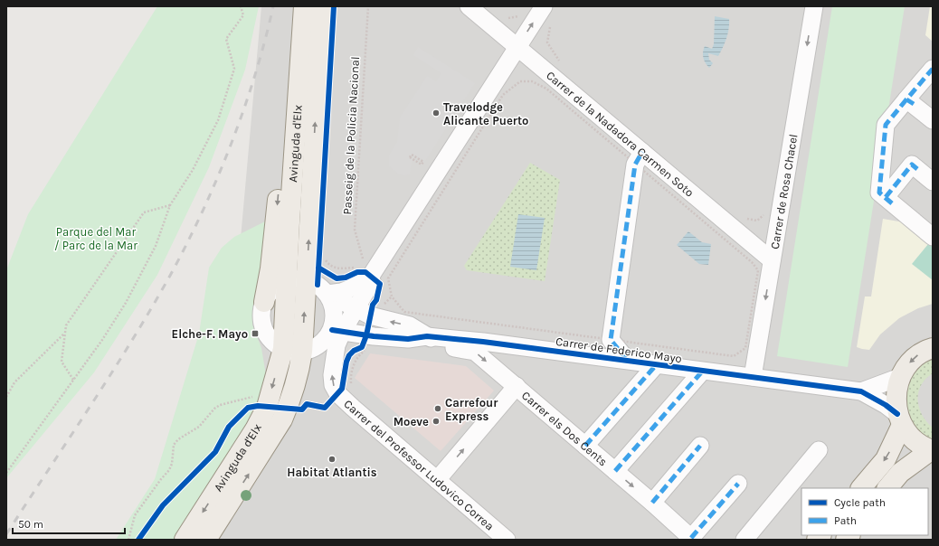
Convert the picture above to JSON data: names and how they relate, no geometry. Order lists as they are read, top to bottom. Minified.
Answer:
{"streets":{"main road":["Avinguda d'Elx"],"street":["Carrer de la Nadadora Carmen Soto","Carrer de Rosa Chacel","Carrer de Federico Mayo","Carrer els Dos Cents","Carrer del Professor Ludovico Correa"],"path":["Passeig de la Policia Nacional"]},"crossings":[["Carrer de la Nadadora Carmen Soto","Carrer de Rosa Chacel"],["Carrer de Rosa Chacel","Carrer de Federico Mayo"],["Carrer de Federico Mayo","Carrer els Dos Cents"],["Carrer de Federico Mayo","Carrer del Professor Ludovico Correa"]],"one_way":["Carrer els Dos Cents"],"parks":["Parque del Mar / Parc de la Mar"],"places":{"other":["Travelodge Alicante Puerto","Carrefour Express","Moeve","Habitat Atlantis"],"transit":["Elche-F. Mayo"]},"legend":["Cycle path","Path"],"scale_bar":"50 m"}
